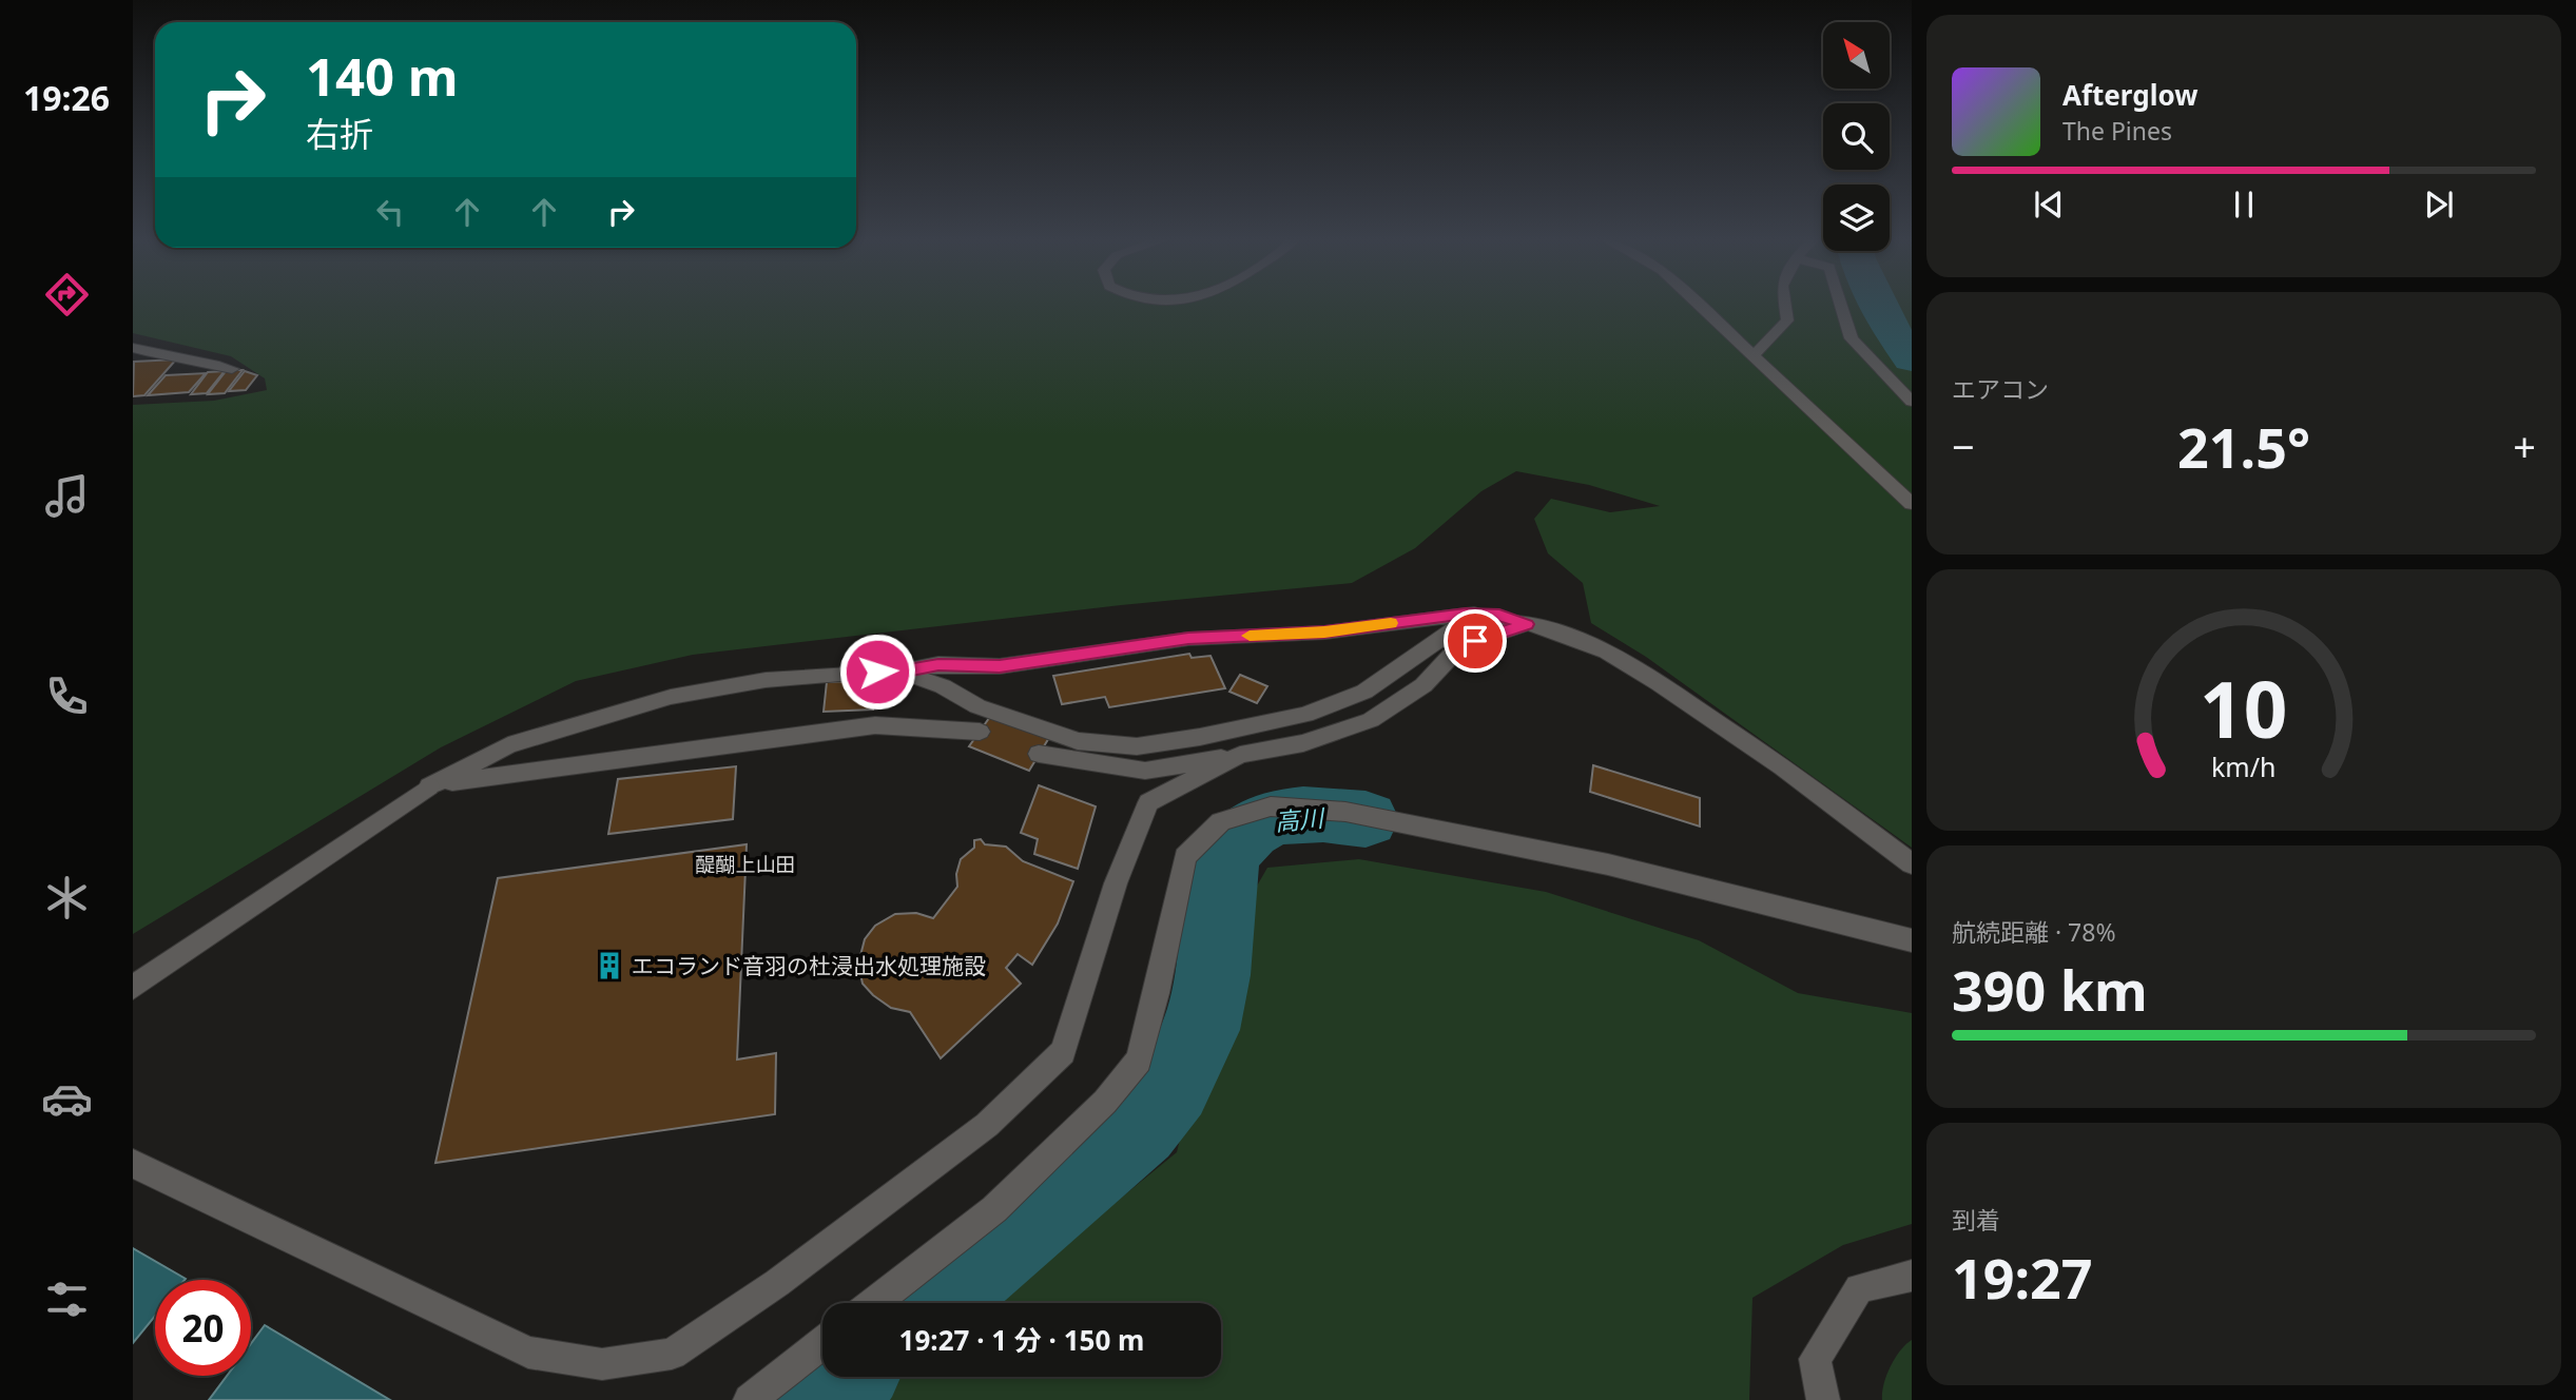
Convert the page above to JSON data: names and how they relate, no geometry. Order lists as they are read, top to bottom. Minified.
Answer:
{"districts":["醍醐上山田"],"water":["高川"],"places":{"building":["エコランド音羽の杜浸出水処理施設"]},"north":"top left","page":{"tabs":"19:26","turn":["140 m","右折"],"song":["Afterglow","The Pines"],"tile":["エアコン",["航続距離 · 78%","390 km"],["到着","19:27"]],"heat":["−","21.5°","+"],"limit":"20","trip":"19:27 · 1 分 · 150 m","gauge":["10","km/h"]}}
